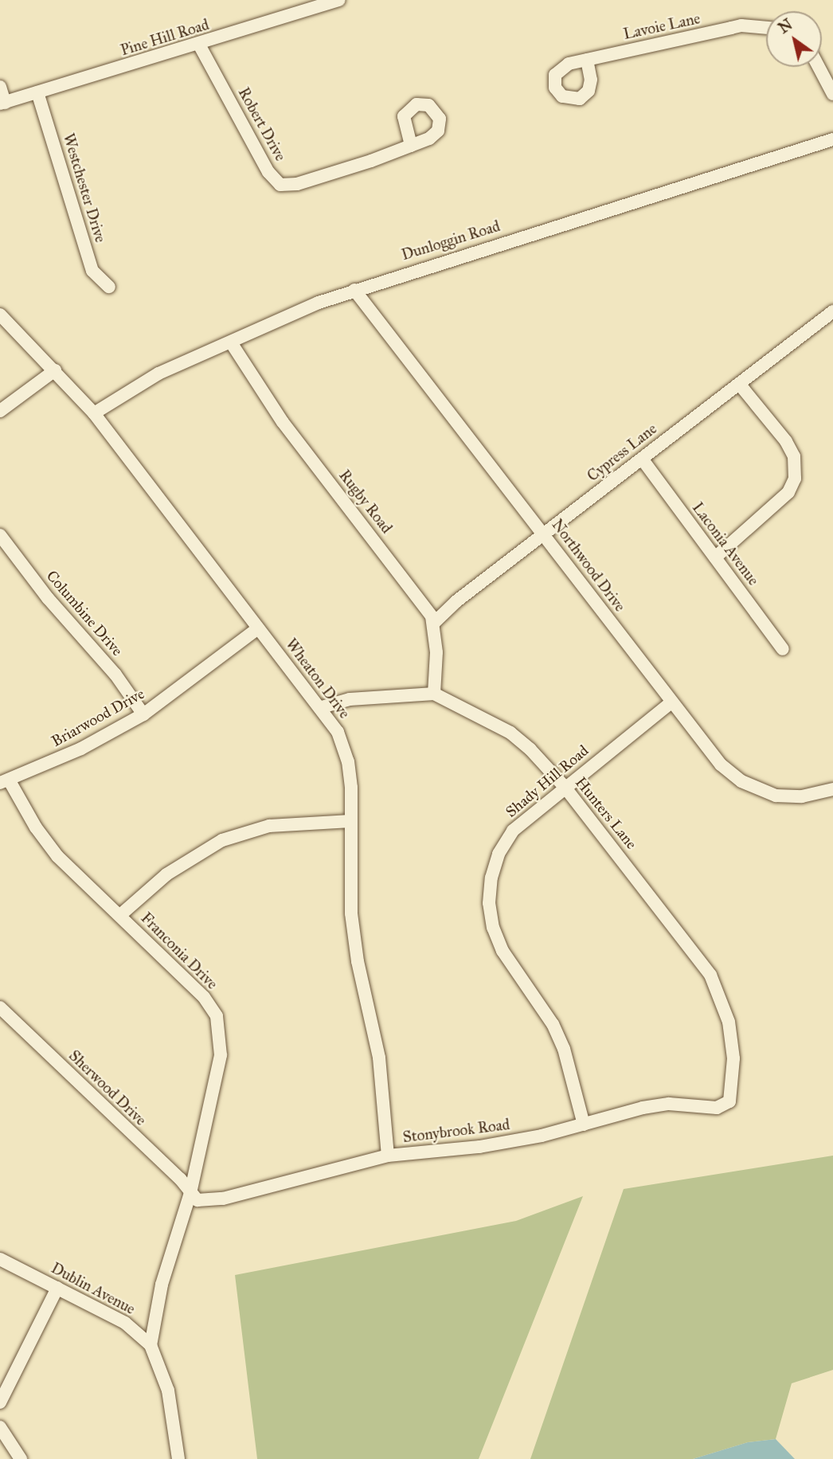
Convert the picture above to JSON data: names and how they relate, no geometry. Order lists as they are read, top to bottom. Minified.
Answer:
{"streets":{"street":["Lavoie Lane","Pine Hill Road","Robert Drive","Westchester Drive","Dunloggin Road","Cypress Lane","Rugby Road","Laconia Avenue","Northwood Drive","Columbine Drive","Wheaton Drive","Briarwood Drive","Shady Hill Road","Hunters Lane","Franconia Drive","Sherwood Drive","Stonybrook Road","Dublin Avenue"]},"crossings":[["Pine Hill Road","Robert Drive"],["Pine Hill Road","Westchester Drive"],["Dunloggin Road","Rugby Road"],["Dunloggin Road","Northwood Drive"],["Dunloggin Road","Wheaton Drive"],["Cypress Lane","Rugby Road"],["Cypress Lane","Laconia Avenue"],["Cypress Lane","Northwood Drive"],["Northwood Drive","Shady Hill Road"],["Columbine Drive","Briarwood Drive"],["Wheaton Drive","Briarwood Drive"],["Wheaton Drive","Stonybrook Road"],["Briarwood Drive","Franconia Drive"],["Shady Hill Road","Hunters Lane"],["Shady Hill Road","Stonybrook Road"],["Hunters Lane","Stonybrook Road"],["Franconia Drive","Sherwood Drive"],["Franconia Drive","Stonybrook Road"],["Franconia Drive","Dublin Avenue"],["Sherwood Drive","Stonybrook Road"]],"north":"top left"}
